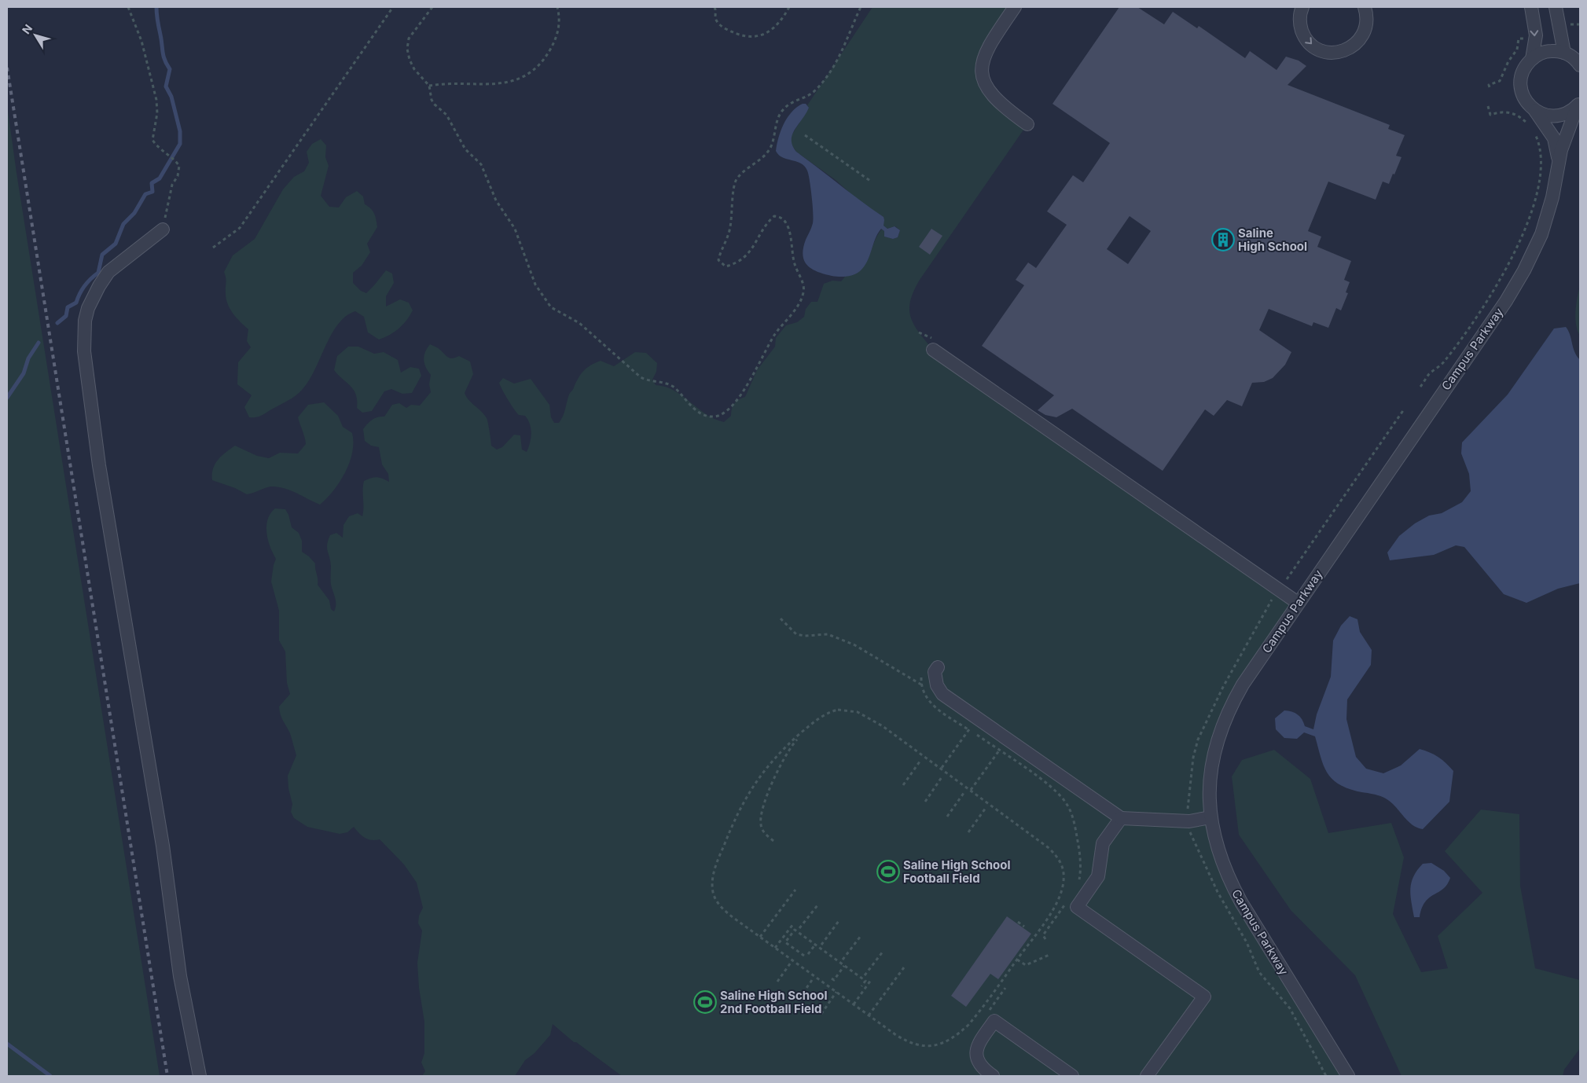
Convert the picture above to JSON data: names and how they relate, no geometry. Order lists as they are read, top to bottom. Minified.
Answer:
{"streets":{"street":["Campus Parkway"]},"places":{"building":["Saline High School"],"sports":["Saline High School Football Field","Saline High School 2nd Football Field"]},"north":"top left"}
